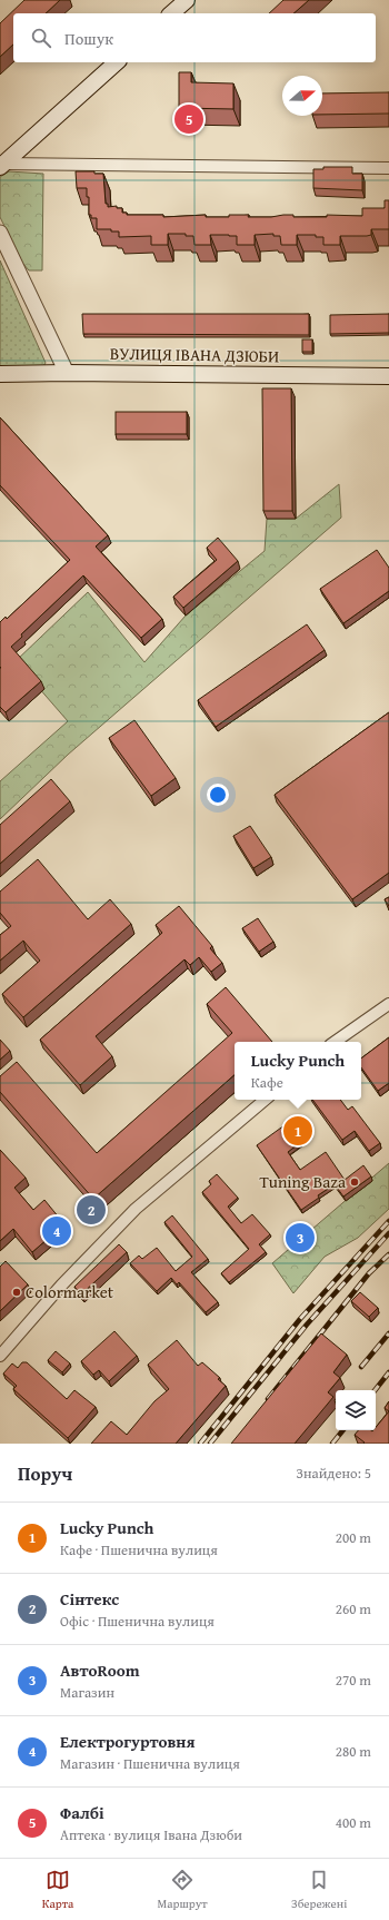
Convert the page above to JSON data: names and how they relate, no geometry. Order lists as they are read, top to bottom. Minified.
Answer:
{"streets":{"main road":["ВУЛИЦЯ ІВАНА ДЗЮБИ"]},"places":["Tuning Baza","Colormarket"],"north":"right","page":{"search":"Пошук","pins":["5","1","2","4","3"],"popup":["Lucky Punch","Кафе"],"heading":["Поруч","Знайдено: 5"],"list":[{"mark":"1","name":"Lucky Punch","note":"Кафе · Пшенична вулиця","value":"200 m"},{"mark":"2","name":"Сінтекс","note":"Офіс · Пшенична вулиця","value":"260 m"},{"mark":"3","name":"АвтоRoom","note":"Магазин","value":"270 m"},{"mark":"4","name":"Електрогуртовня","note":"Магазин · Пшенична вулиця","value":"280 m"},{"mark":"5","name":"Фалбі","note":"Аптека · вулиця Івана Дзюби","value":"400 m"}],"nav":["Карта","Маршрут","Збережені"]}}
